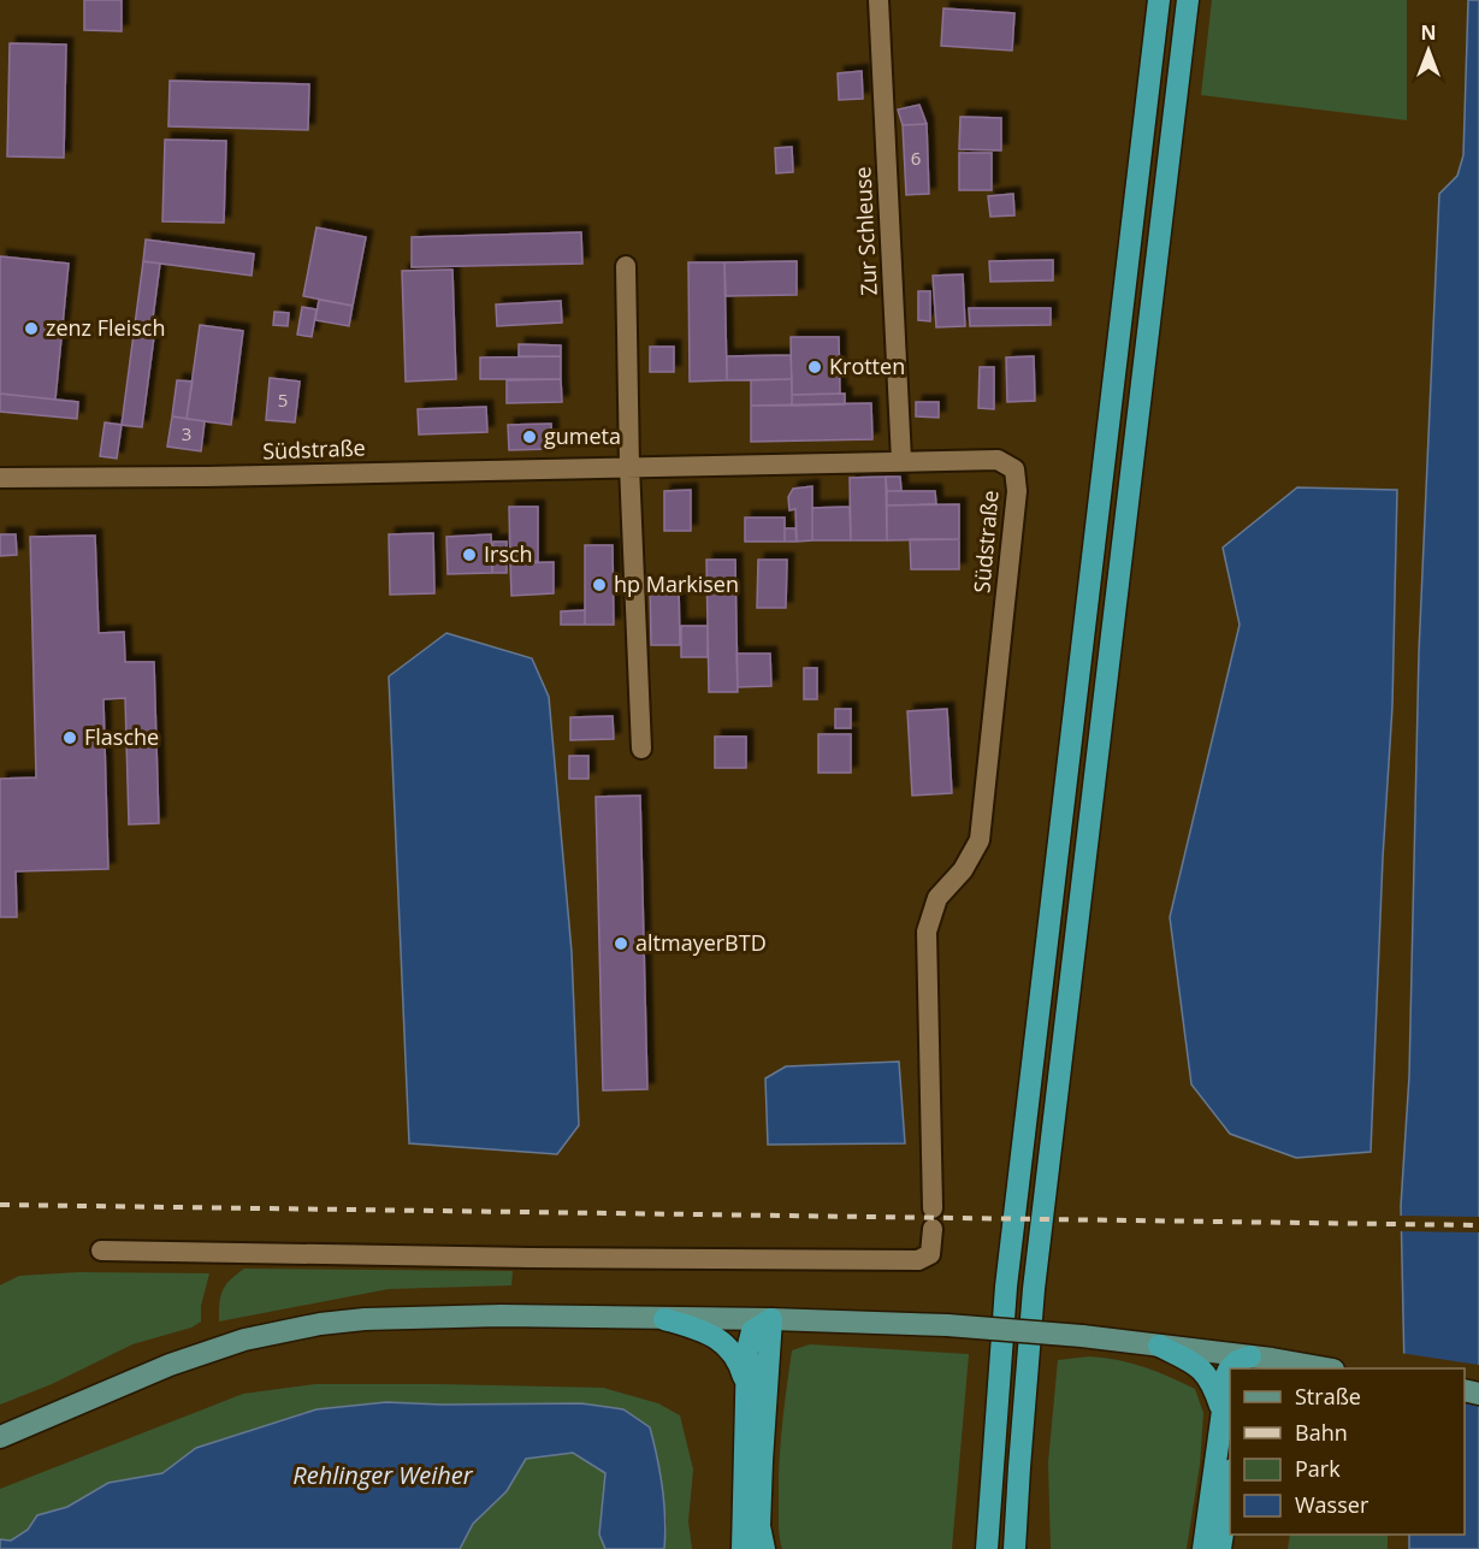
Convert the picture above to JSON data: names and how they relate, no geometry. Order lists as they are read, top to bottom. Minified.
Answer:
{"streets":{"street":["Zur Schleuse","Südstraße"]},"crossings":[["Zur Schleuse","Südstraße"]],"water":["Rehlinger Weiher"],"places":["zenz Fleisch","Krotten","gumeta","Irsch","hp Markisen","Flasche","altmayerBTD"],"house_numbers":["6","5","3"],"legend":["Straße","Bahn","Park","Wasser"],"north":"top"}
